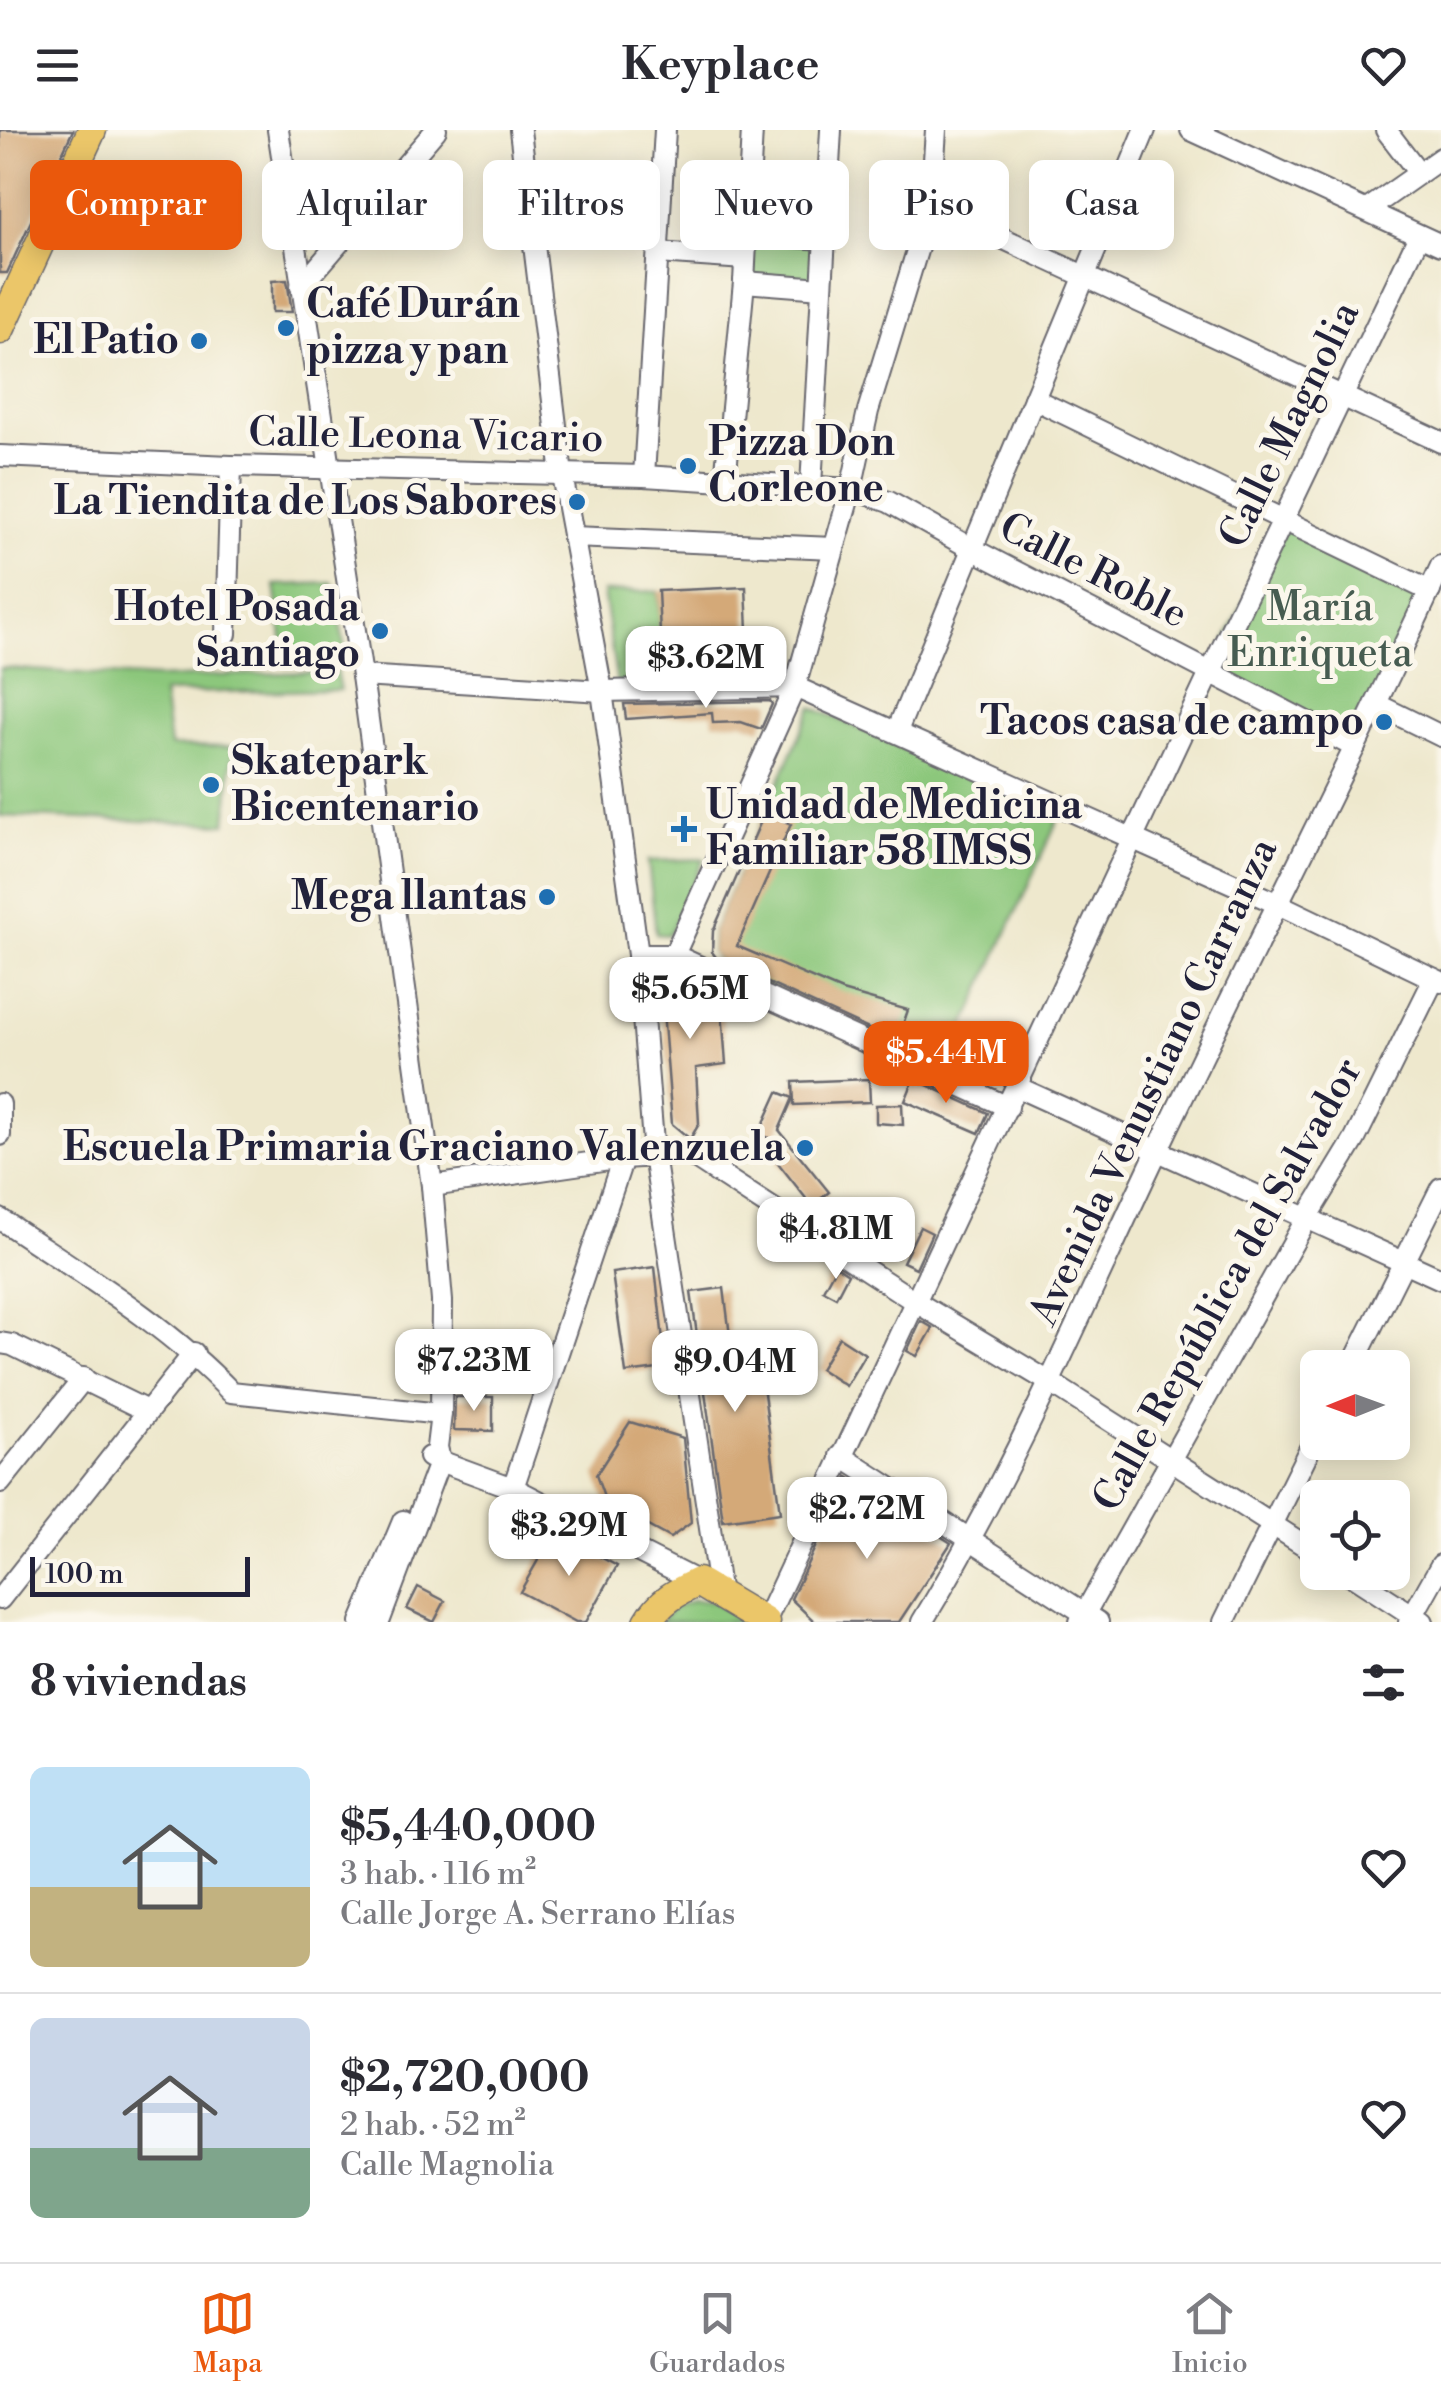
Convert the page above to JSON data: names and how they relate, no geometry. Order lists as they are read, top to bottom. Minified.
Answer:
{"streets":{"street":["Calle Magnolia","Calle Leona Vicario","Calle Roble","Avenida Venustiano Carranza","Calle República del Salvador"]},"crossings":[["Calle Magnolia","Calle Roble"],["Calle Leona Vicario","Calle Roble"],["Calle Roble","Avenida Venustiano Carranza"]],"parks":["María Enriqueta"],"places":{"other":["Café Durán pizza y pan","El Patio","Pizza Don Corleone","La Tiendita de Los Sabores","Hotel Posada Santiago","Tacos casa de campo","Skatepark Bicentenario","Mega llantas","Escuela Primaria Graciano Valenzuela"],"health":["Unidad de Medicina Familiar 58 IMSS"]},"scale_bar":"100 m","north":"left","page":{"header":"Keyplace","chip":["Comprar","Alquilar","Filtros","Nuevo","Piso","Casa"],"price":["$3.62M","$5.65M","$5.44M","$4.81M","$7.23M","$9.04M","$2.72M","$3.29M"],"scale":"100 m","heading":"8 viviendas","list":[{"name":"$5,440,000","note":"3 hab. · 116 m² · Calle Jorge A. Serrano Elías"},{"name":"$2,720,000","note":"2 hab. · 52 m² · Calle Magnolia"}],"tabs":["Mapa","Guardados","Inicio"]}}
